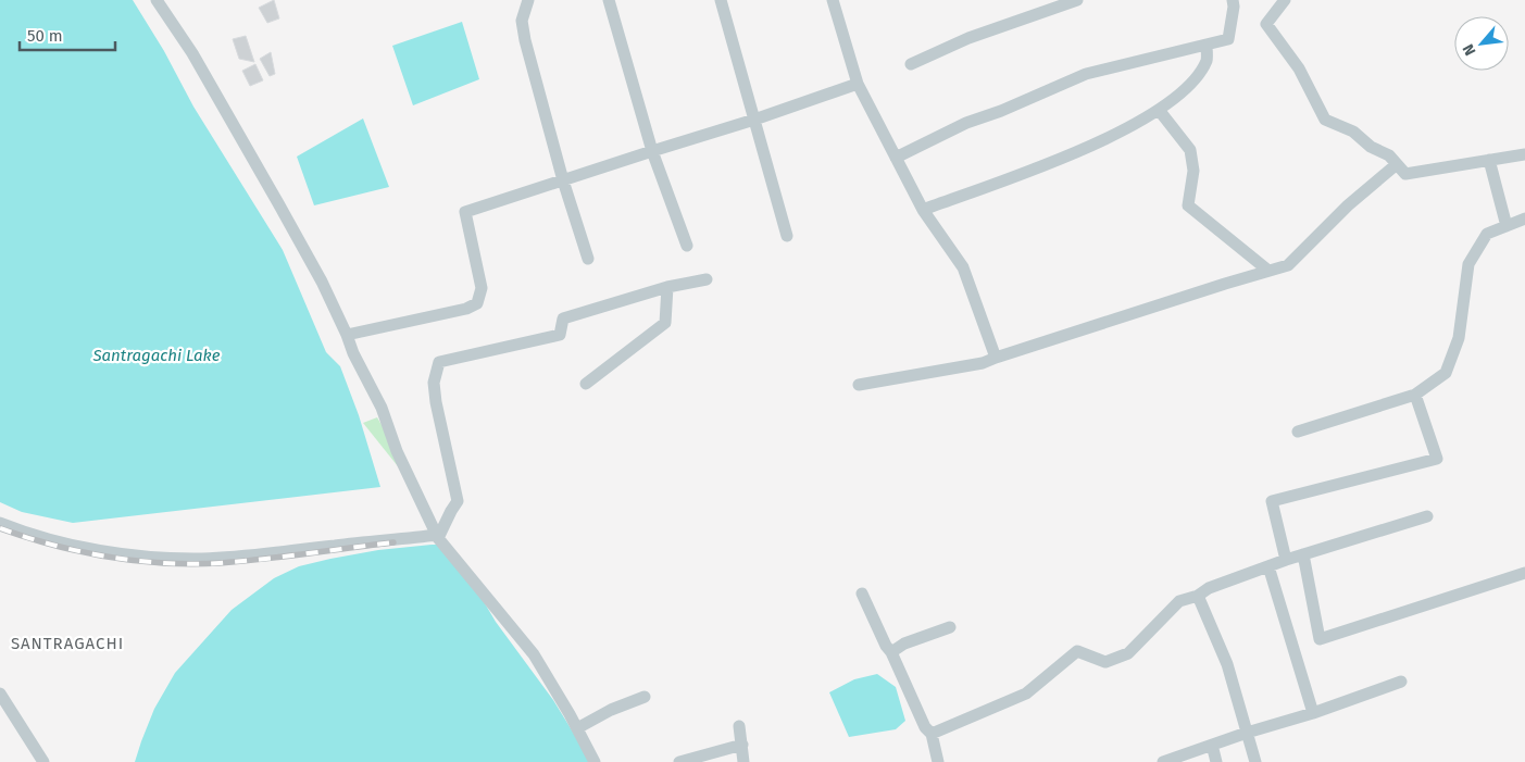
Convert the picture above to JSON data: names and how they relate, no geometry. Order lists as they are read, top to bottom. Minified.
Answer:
{"districts":["SANTRAGACHI"],"water":["Santragachi Lake"],"scale_bar":"50 m","north":"bottom left"}
